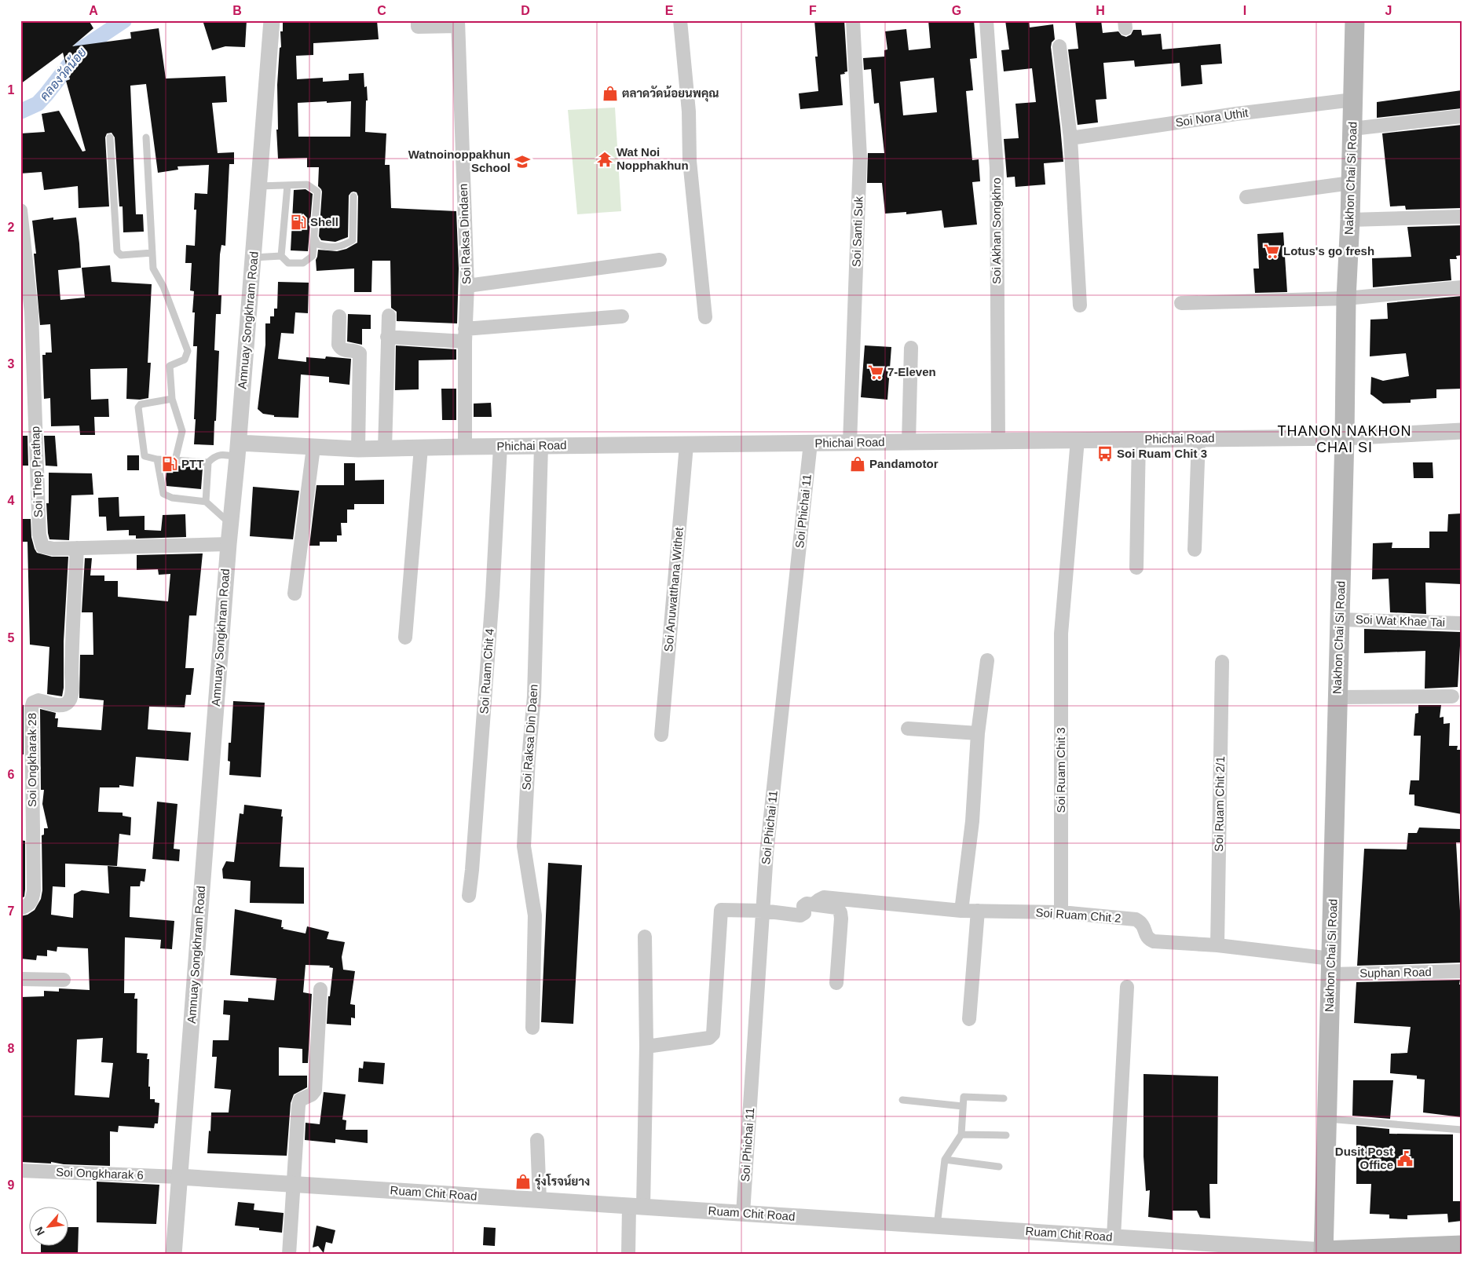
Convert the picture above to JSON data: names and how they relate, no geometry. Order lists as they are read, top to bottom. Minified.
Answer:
{"streets":{"main road":["Nakhon Chai Si Road"],"street":["Soi Nora Uthit","Soi Akhan Songkhro","Soi Santi Suk","Soi Raksa Dindaen","Amnuay Songkhram Road","Phichai Road","Soi Thep Prathap","Soi Phichai 11","Soi Anuwatthana Withet","Soi Wat Khae Tai","Soi Ruam Chit 4","Soi Raksa Din Daen","Soi Ongkharak 28","Soi Ruam Chit 3","Soi Ruam Chit 2/1","Soi Ruam Chit 2","Suphan Road","Soi Ongkharak 6","Ruam Chit Road"]},"crossings":[["Soi Nora Uthit","Nakhon Chai Si Road"],["Nakhon Chai Si Road","Phichai Road"],["Nakhon Chai Si Road","Soi Wat Khae Tai"],["Nakhon Chai Si Road","Soi Ruam Chit 2"],["Nakhon Chai Si Road","Suphan Road"],["Nakhon Chai Si Road","Ruam Chit Road"],["Soi Akhan Songkhro","Phichai Road"],["Soi Santi Suk","Phichai Road"],["Soi Raksa Dindaen","Phichai Road"],["Amnuay Songkhram Road","Phichai Road"],["Amnuay Songkhram Road","Soi Thep Prathap"],["Amnuay Songkhram Road","Soi Ongkharak 6"],["Amnuay Songkhram Road","Ruam Chit Road"],["Phichai Road","Soi Phichai 11"],["Phichai Road","Soi Anuwatthana Withet"],["Phichai Road","Soi Ruam Chit 4"],["Phichai Road","Soi Raksa Din Daen"],["Phichai Road","Soi Ruam Chit 3"],["Soi Thep Prathap","Soi Ongkharak 28"],["Soi Phichai 11","Ruam Chit Road"],["Soi Ruam Chit 3","Soi Ruam Chit 2"],["Soi Ruam Chit 2/1","Soi Ruam Chit 2"],["Soi Ruam Chit 2","Suphan Road"],["Soi Ongkharak 6","Ruam Chit Road"]],"districts":["THANON NAKHON CHAI SI"],"water":["คลองวัดน้อย"],"places":{"shop":["ตลาดวัดน้อยนพคุณ","Pandamotor","รุ่งโรจน์ยาง"],"temple":["Wat Noi Nopphakhun"],"school or university":["Watnoinoppakhun School"],"fuel station":["Shell","PTT"],"supermarket":["Lotus's go fresh","7-Eleven"],"bus stop":["Soi Ruam Chit 3"],"public building":["Dusit Post Office"]},"north":"bottom left","grid":{"columns":["A","B","C","D","E","F","G","H","I","J"],"rows":["1","2","3","4","5","6","7","8","9"]}}
